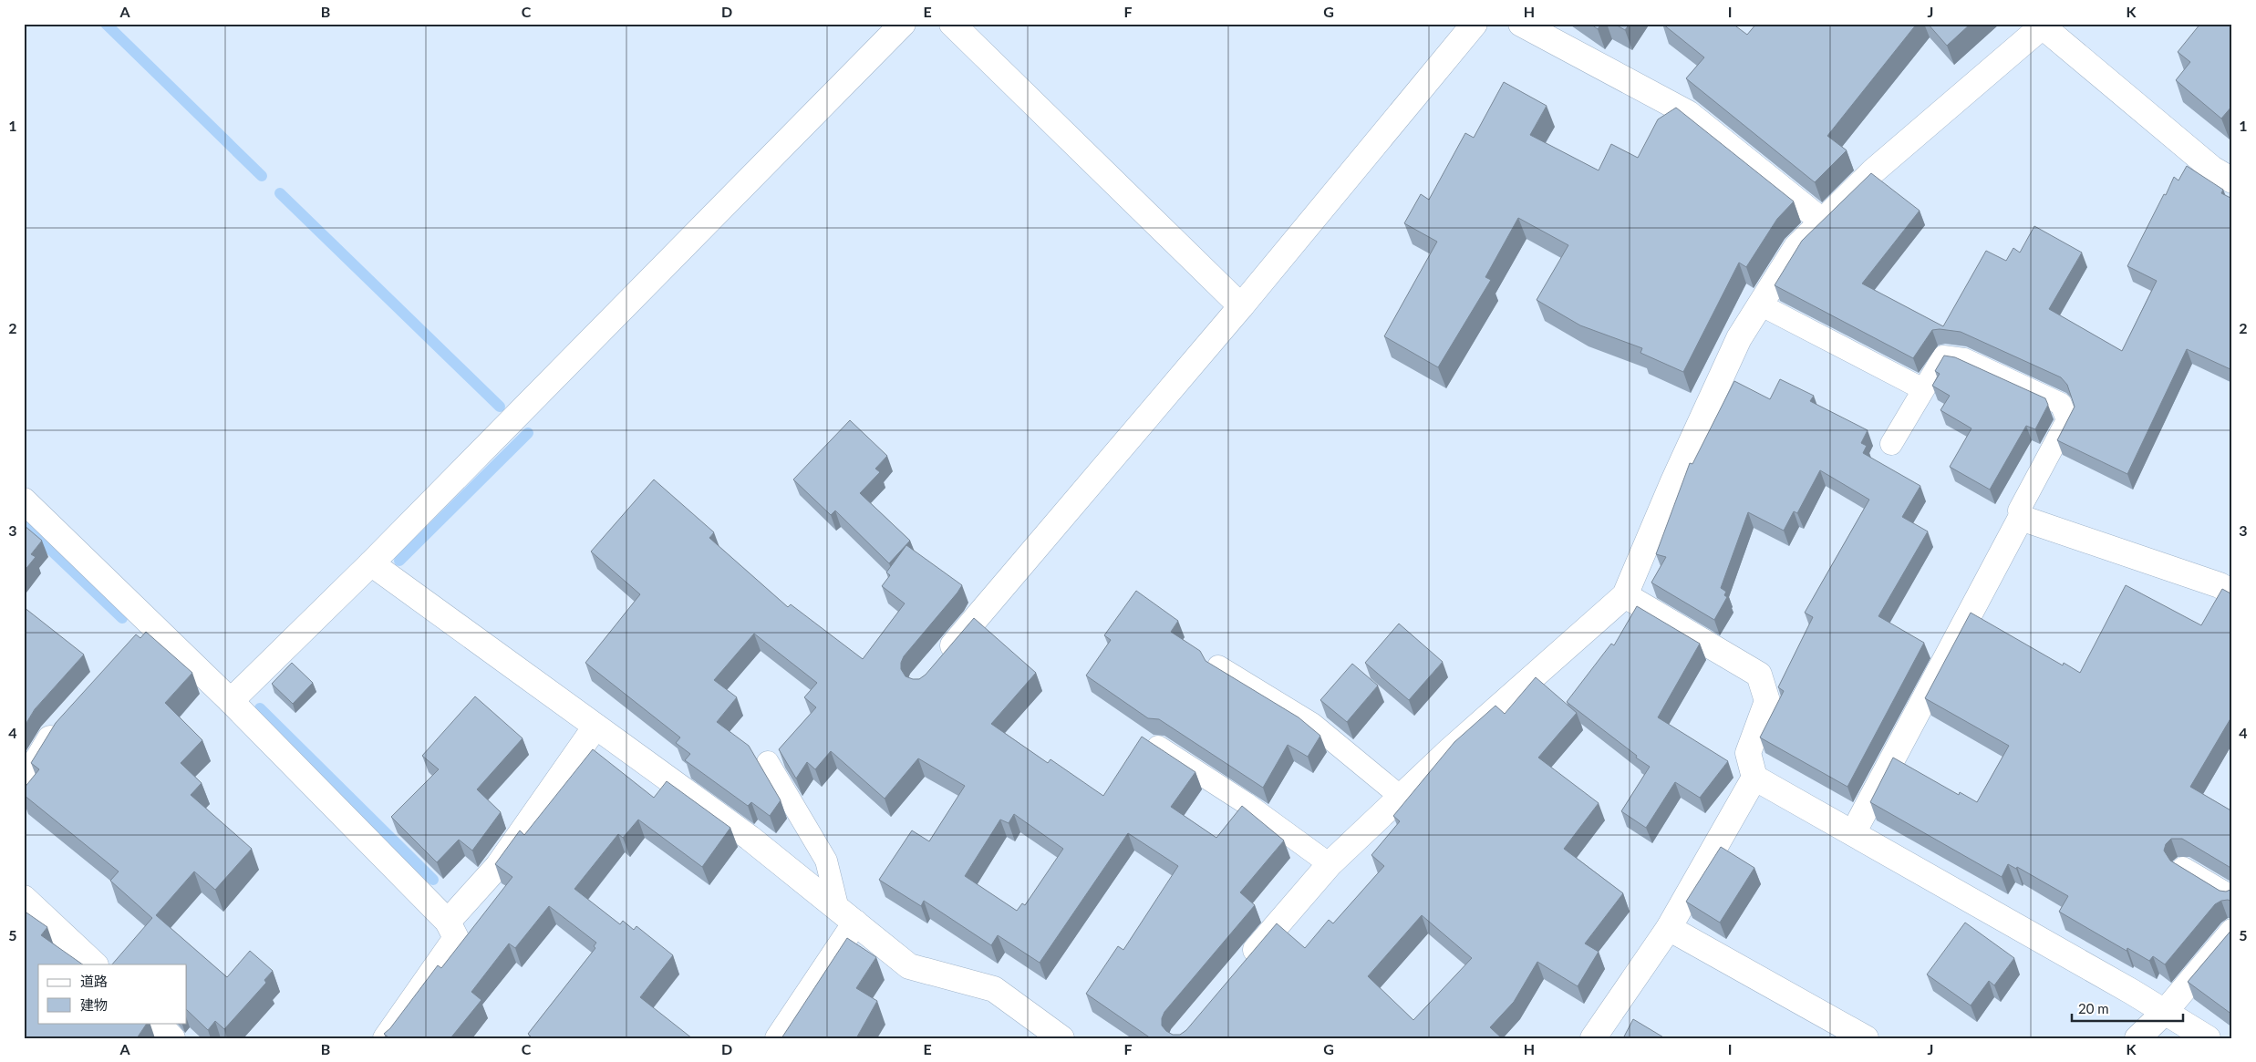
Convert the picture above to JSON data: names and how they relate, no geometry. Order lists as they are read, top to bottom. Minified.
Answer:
{"legend":["道路","建物"],"scale_bar":"20 m","grid":{"columns":["A","B","C","D","E","F","G","H","I","J","K"],"rows":["1","2","3","4","5"]}}
